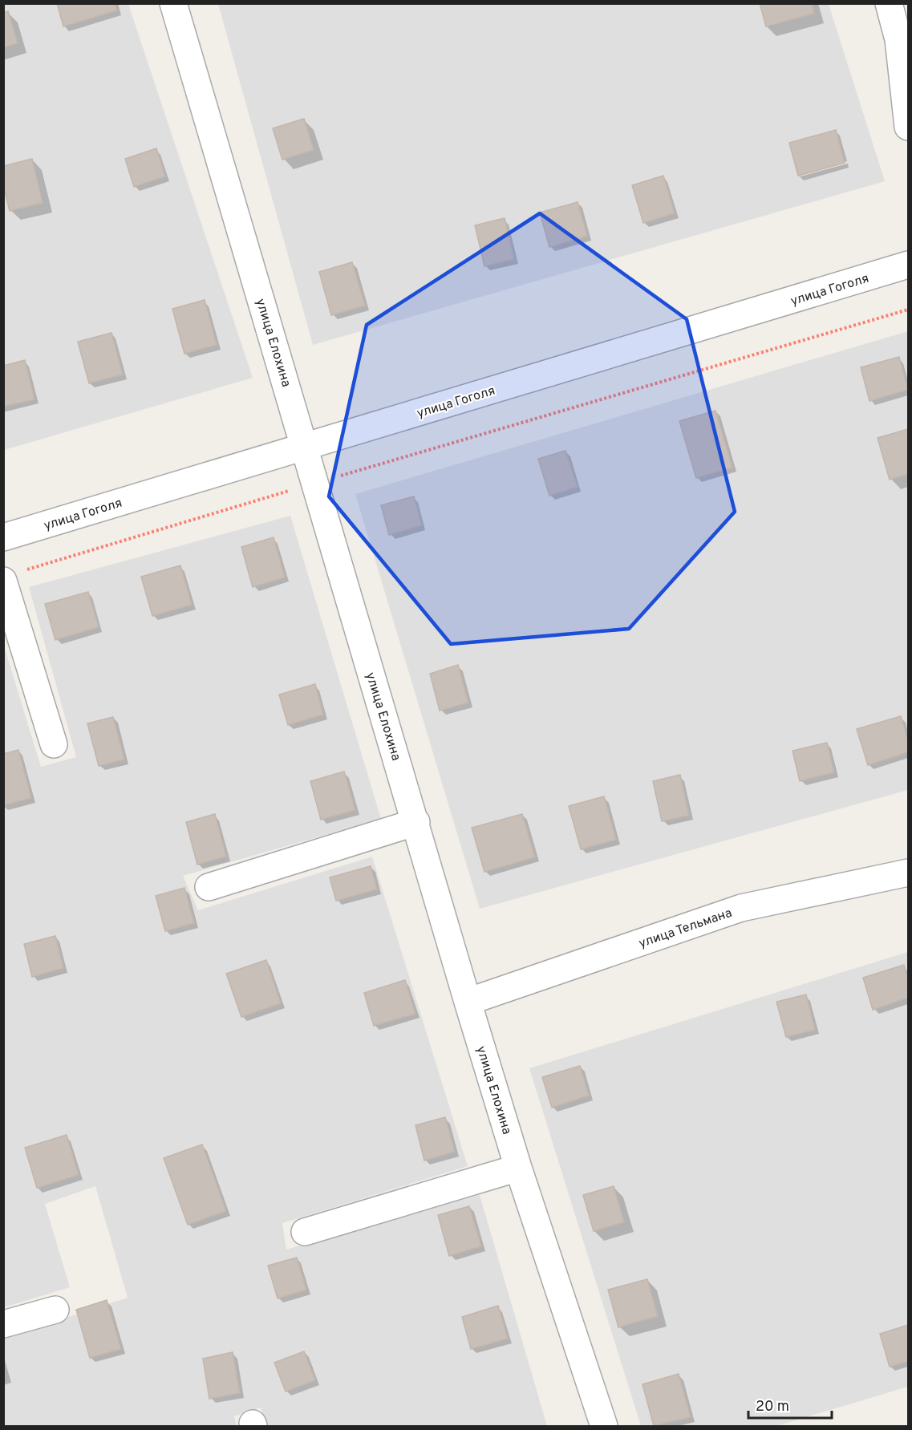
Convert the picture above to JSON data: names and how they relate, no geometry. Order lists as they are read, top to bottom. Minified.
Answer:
{"streets":{"street":["улица Гоголя","улица Елохина","улица Тельмана"]},"crossings":[["улица Гоголя","улица Елохина"],["улица Елохина","улица Тельмана"]],"scale_bar":"20 m"}
